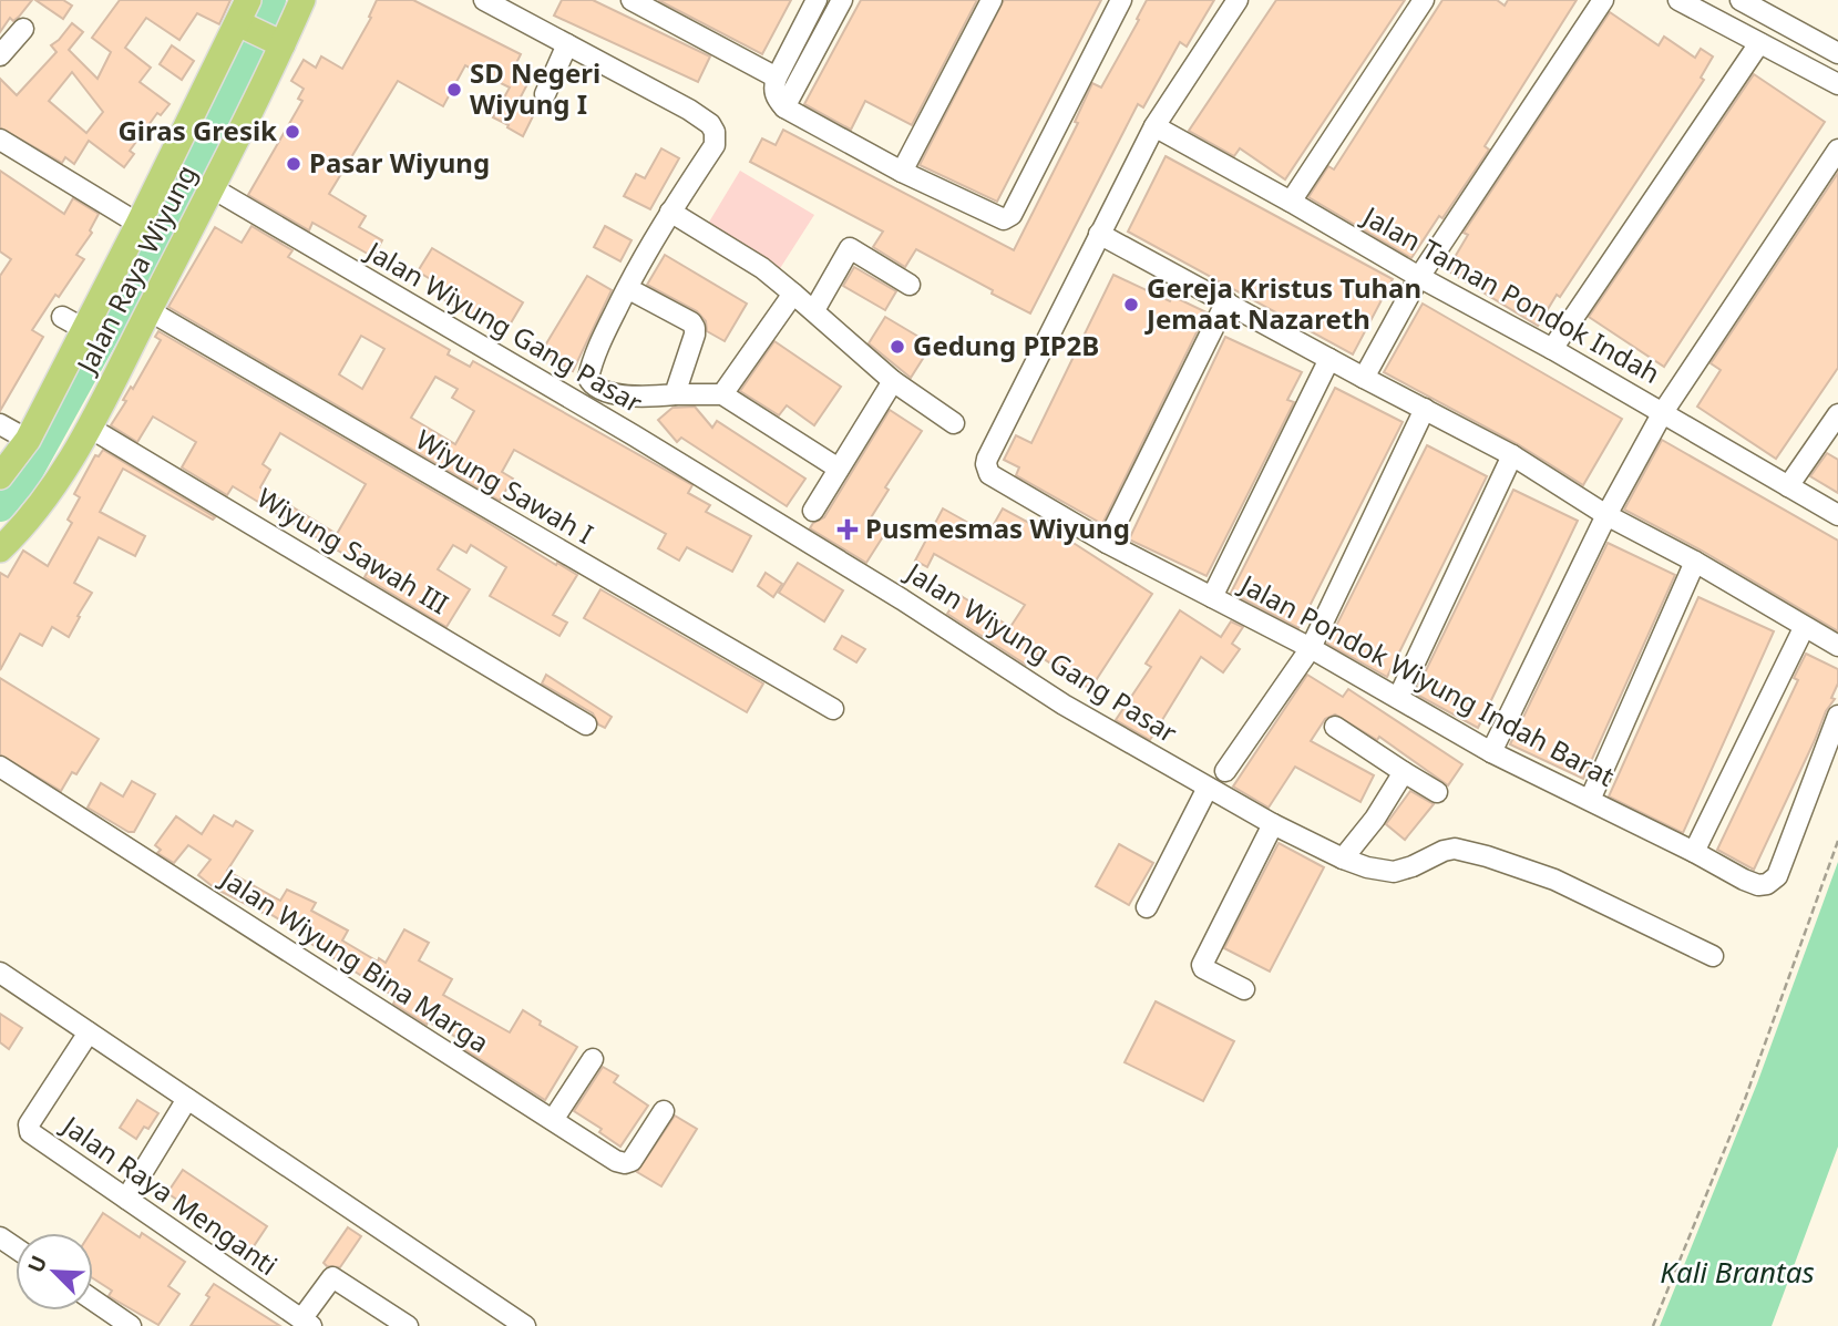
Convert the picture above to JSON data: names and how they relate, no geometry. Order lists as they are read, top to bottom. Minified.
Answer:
{"streets":{"main road":["Jalan Raya Wiyung"],"street":["Jalan Taman Pondok Indah","Jalan Wiyung Gang Pasar","Wiyung Sawah I","Wiyung Sawah III","Jalan Pondok Wiyung Indah Barat","Jalan Wiyung Bina Marga","Jalan Raya Menganti"]},"crossings":[["Jalan Raya Wiyung","Jalan Wiyung Gang Pasar"],["Jalan Raya Wiyung","Wiyung Sawah I"],["Jalan Raya Wiyung","Wiyung Sawah III"]],"water":["Kali Brantas"],"places":{"other":["SD Negeri Wiyung I","Giras Gresik","Pasar Wiyung","Gereja Kristus Tuhan Jemaat Nazareth","Gedung PIP2B"],"health":["Pusmesmas Wiyung"]},"north":"top left"}
